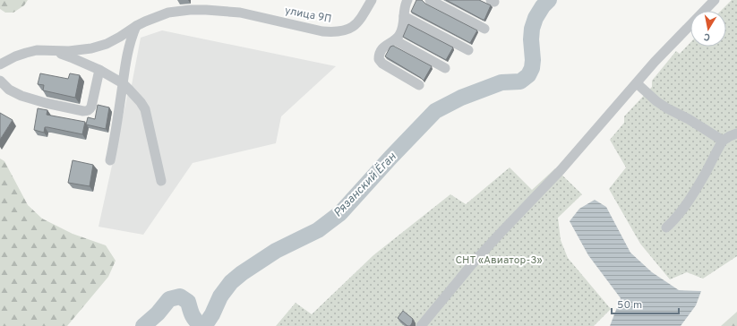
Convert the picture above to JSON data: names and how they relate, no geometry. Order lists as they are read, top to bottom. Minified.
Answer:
{"streets":{"street":["улица 9П"]},"water":["Рязанский Ёган"],"parks":["СНТ «Авиатор-3»"],"scale_bar":"50 m","north":"bottom"}
